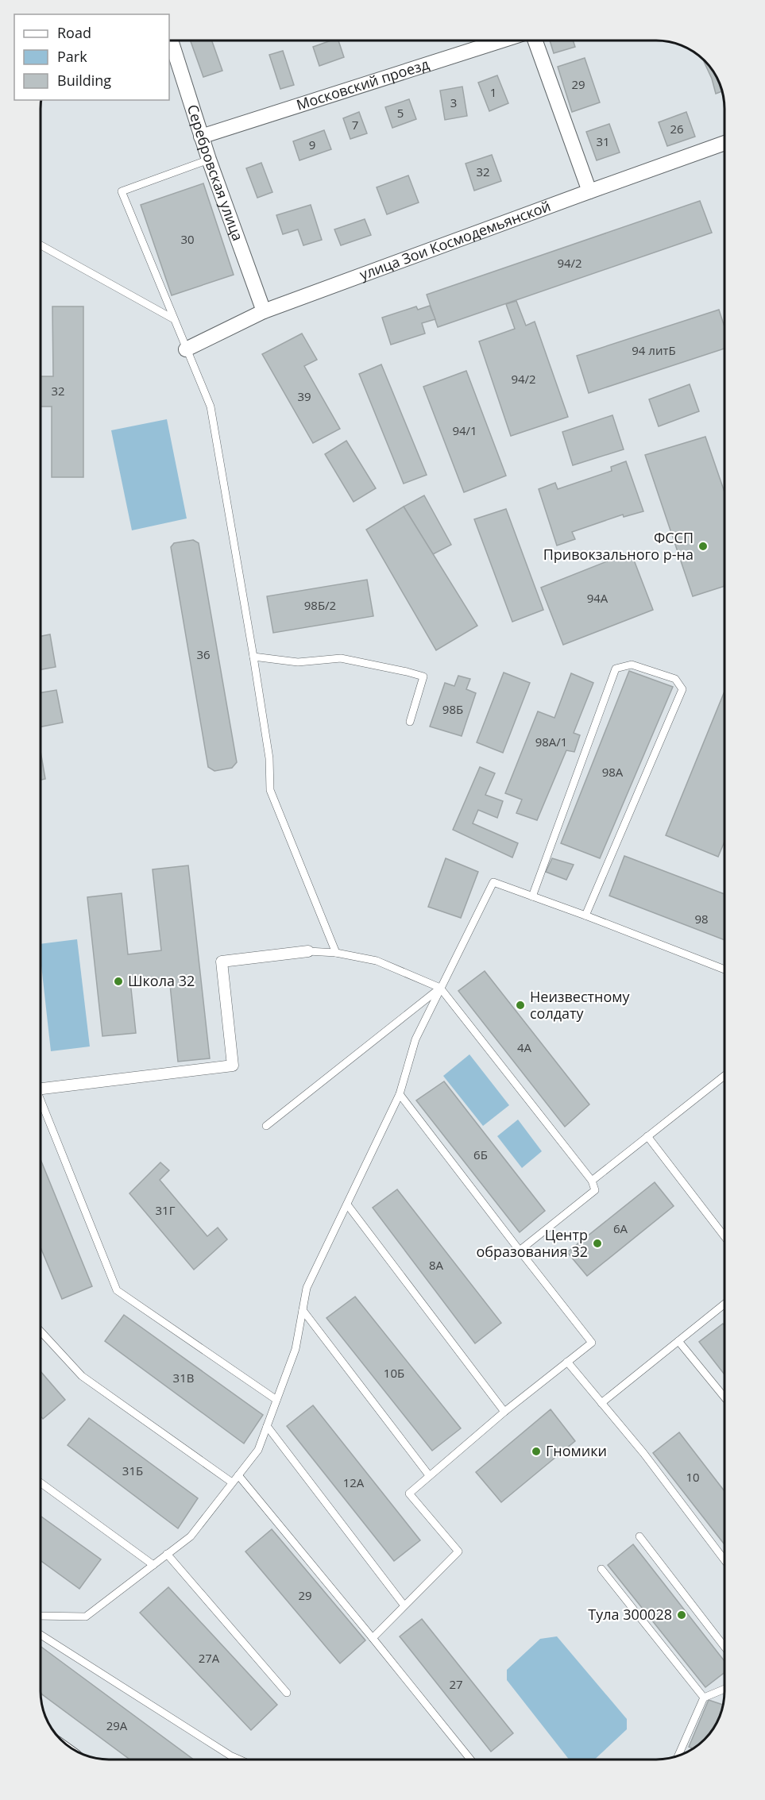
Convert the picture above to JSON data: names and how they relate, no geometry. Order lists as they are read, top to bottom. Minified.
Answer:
{"streets":{"street":["Московский проезд","Серебровская улица","улица Зои Космодемьянской"]},"crossings":[["Московский проезд","Серебровская улица"],["Серебровская улица","улица Зои Космодемьянской"]],"places":["ФССП Привокзального р-на","Школа 32","Неизвестному солдату","Центр образования 32","Гномики","Тула 300028"],"house_numbers":["29","1","3","5","7","26","31","9","32","30","94/2","94 литБ","94/2","32","39","94/1","94А","98Б/2","36","98Б","98А/1","98А","98","4А","6Б","31Г","6А","8А","10Б","31В","31Б","10","12А","29","27А","27","29А"],"legend":["Road","Park","Building"]}
